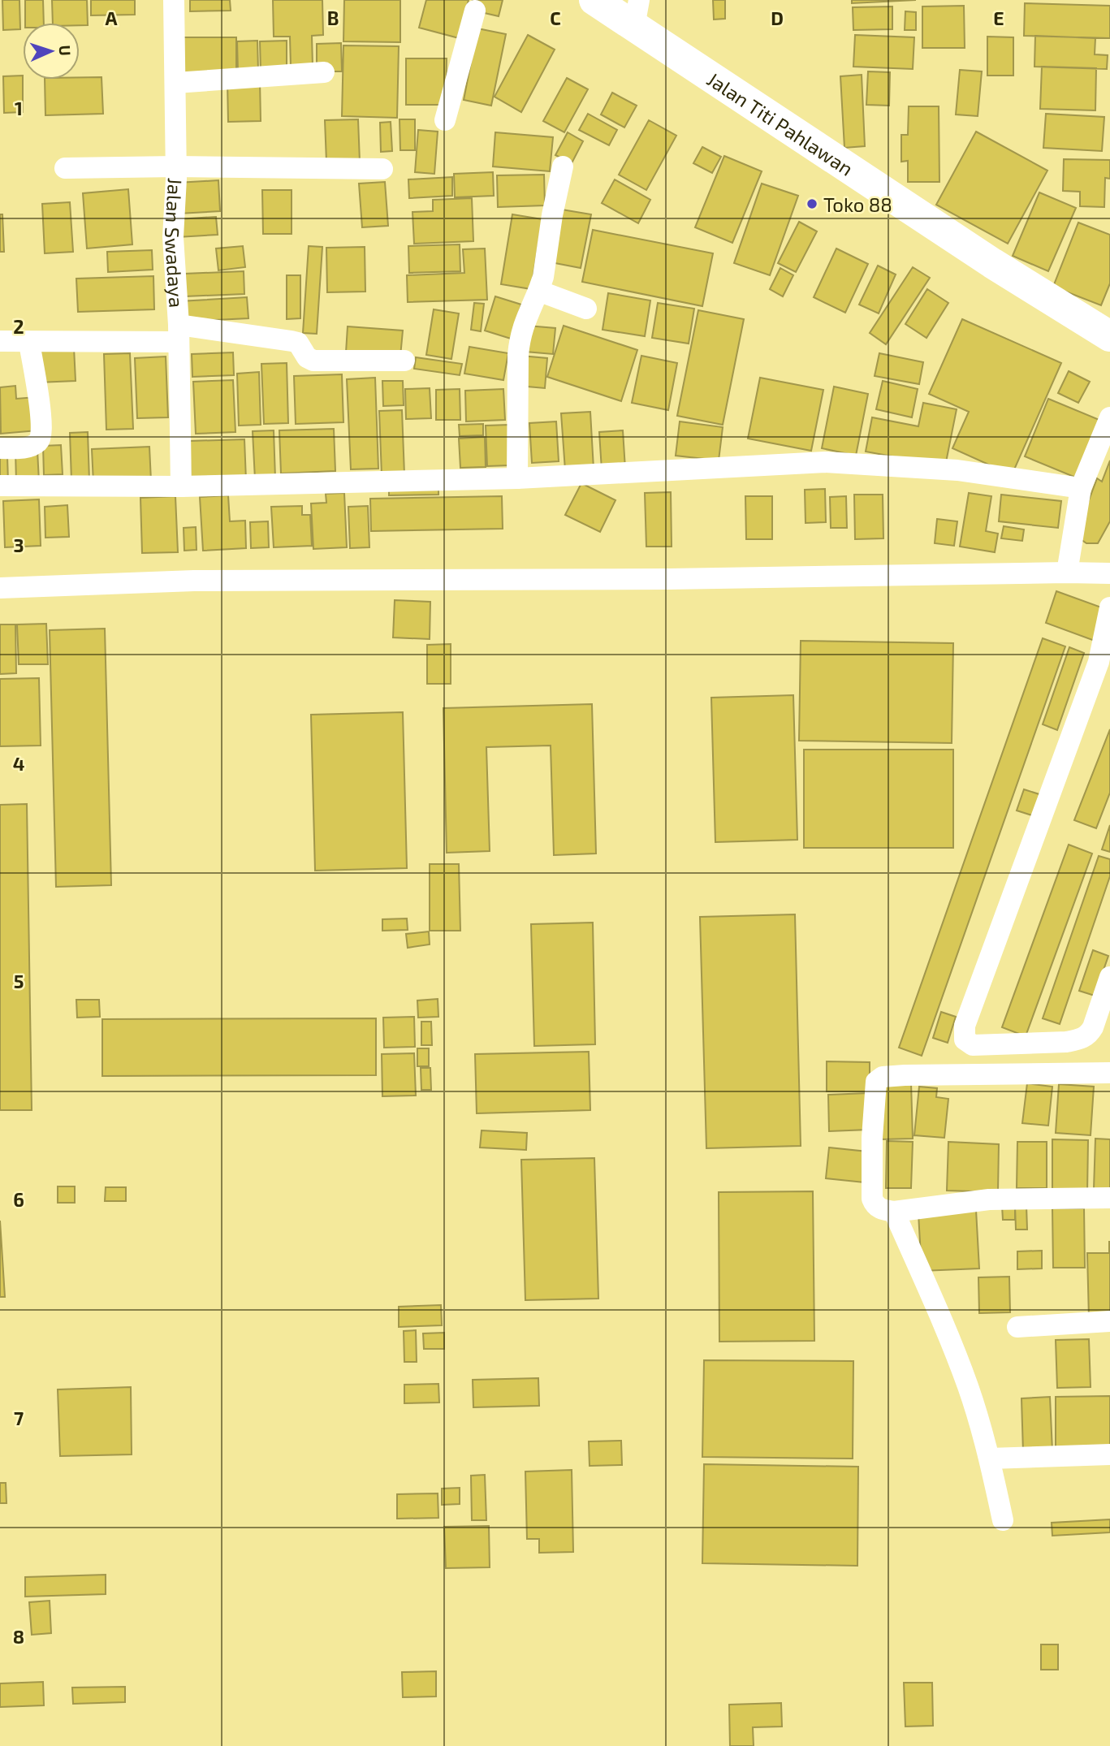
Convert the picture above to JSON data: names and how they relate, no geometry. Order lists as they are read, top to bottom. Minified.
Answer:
{"streets":{"main road":["Jalan Titi Pahlawan"],"street":["Jalan Swadaya"]},"places":["Toko 88"],"north":"right","grid":{"columns":["A","B","C","D","E"],"rows":["1","2","3","4","5","6","7","8"]}}
